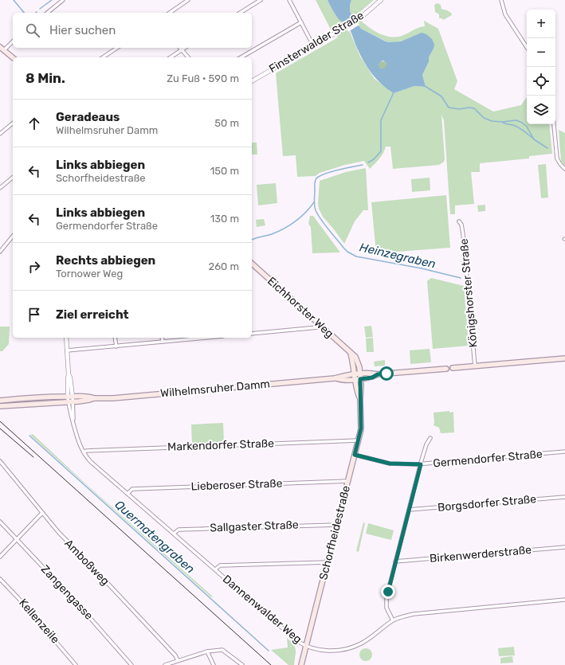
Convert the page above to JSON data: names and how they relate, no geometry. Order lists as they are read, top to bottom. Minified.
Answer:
{"streets":{"main road":["Eichhorster Weg","Wilhelmsruher Damm","Schorfheidestraße"],"street":["Finsterwalder Straße","Königshorster Straße","Markendorfer Straße","Germendorfer Straße","Lieberoser Straße","Borgsdorfer Straße","Sallgaster Straße","Birkenwerderstraße","Amboßweg","Zangengasse","Dannenwalder Weg","Kellenzeile"]},"crossings":[["Eichhorster Weg","Wilhelmsruher Damm"],["Eichhorster Weg","Schorfheidestraße"],["Wilhelmsruher Damm","Schorfheidestraße"],["Wilhelmsruher Damm","Dannenwalder Weg"],["Markendorfer Straße","Schorfheidestraße"],["Markendorfer Straße","Dannenwalder Weg"],["Germendorfer Straße","Schorfheidestraße"],["Lieberoser Straße","Schorfheidestraße"],["Lieberoser Straße","Dannenwalder Weg"],["Sallgaster Straße","Schorfheidestraße"],["Sallgaster Straße","Dannenwalder Weg"],["Schorfheidestraße","Dannenwalder Weg"]],"water":["Heinzegraben","Quermatengraben"],"page":{"map_buttons":["+","−"],"search":"Hier suchen","heading":["8 Min.","Zu Fuß · 590 m"],"list":[["Geradeaus","Wilhelmsruher Damm","50 m"],["Links abbiegen","Schorfheidestraße","150 m"],["Links abbiegen","Germendorfer Straße","130 m"],["Rechts abbiegen","Tornower Weg","260 m"],"Ziel erreicht"]}}
